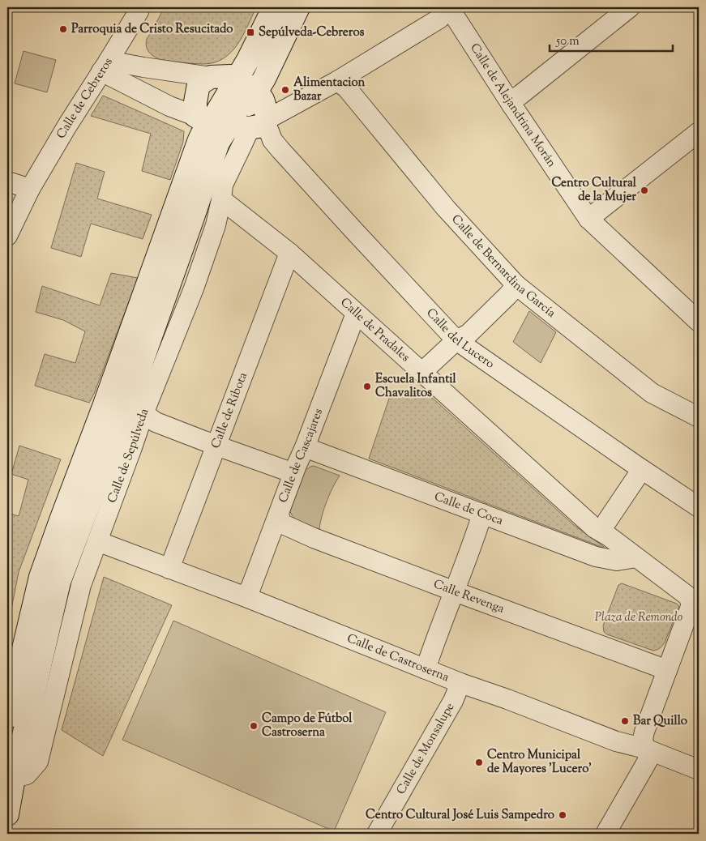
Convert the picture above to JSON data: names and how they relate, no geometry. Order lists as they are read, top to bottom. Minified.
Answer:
{"streets":{"street":["Calle de Cebreros","Calle de Alejandrina Morán","Calle de Bernardina García","Calle de Pradales","Calle del Lucero","Calle de Ribota","Calle de Sepúlveda","Calle de Cascajares","Calle de Coca","Calle Revenga","Calle de Castroserna","Calle de Monsalupe"]},"crossings":[["Calle de Pradales","Calle de Ribota"],["Calle de Pradales","Calle de Sepúlveda"],["Calle de Pradales","Calle de Cascajares"],["Calle de Pradales","Calle de Coca"],["Calle del Lucero","Calle de Sepúlveda"],["Calle de Ribota","Calle de Castroserna"],["Calle de Sepúlveda","Calle de Castroserna"],["Calle de Cascajares","Calle de Coca"],["Calle de Cascajares","Calle Revenga"],["Calle de Cascajares","Calle de Castroserna"],["Calle de Castroserna","Calle de Monsalupe"]],"parks":["Plaza de Remondo"],"places":{"other":["Parroquia de Cristo Resucitado","Alimentacion Bazar","Centro Cultural de la Mujer","Escuela Infantil Chavalitos","Bar Quillo","Campo de Fútbol Castroserna","Centro Municipal de Mayores 'Lucero'","Centro Cultural José Luis Sampedro"],"transit":["Sepúlveda-Cebreros"]},"scale_bar":"50 m"}
